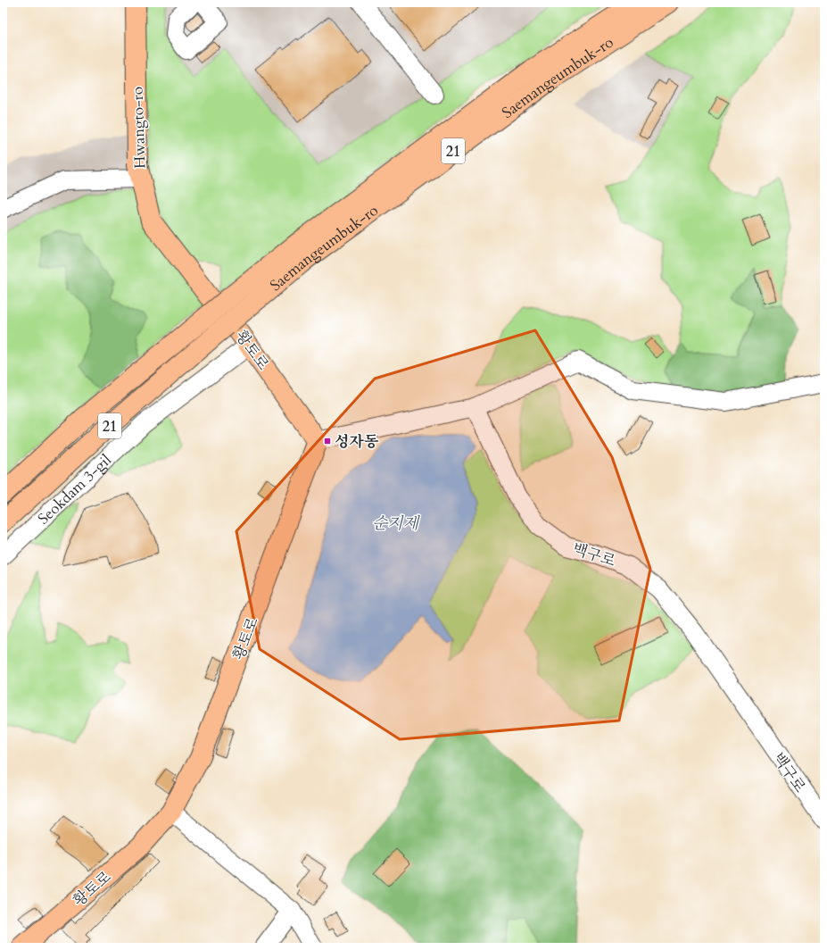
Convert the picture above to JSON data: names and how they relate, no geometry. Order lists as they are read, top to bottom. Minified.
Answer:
{"streets":{"main road":["Saemangeumbuk-ro","Hwangto-ro","21","황토로"],"street":["Seokdam 3-gil","백구로"]},"crossings":[["Hwangto-ro","황토로"],["Hwangto-ro","Seokdam 3-gil"],["황토로","Seokdam 3-gil"]],"water":["순지제"],"places":{"transit":["성자동"]}}
